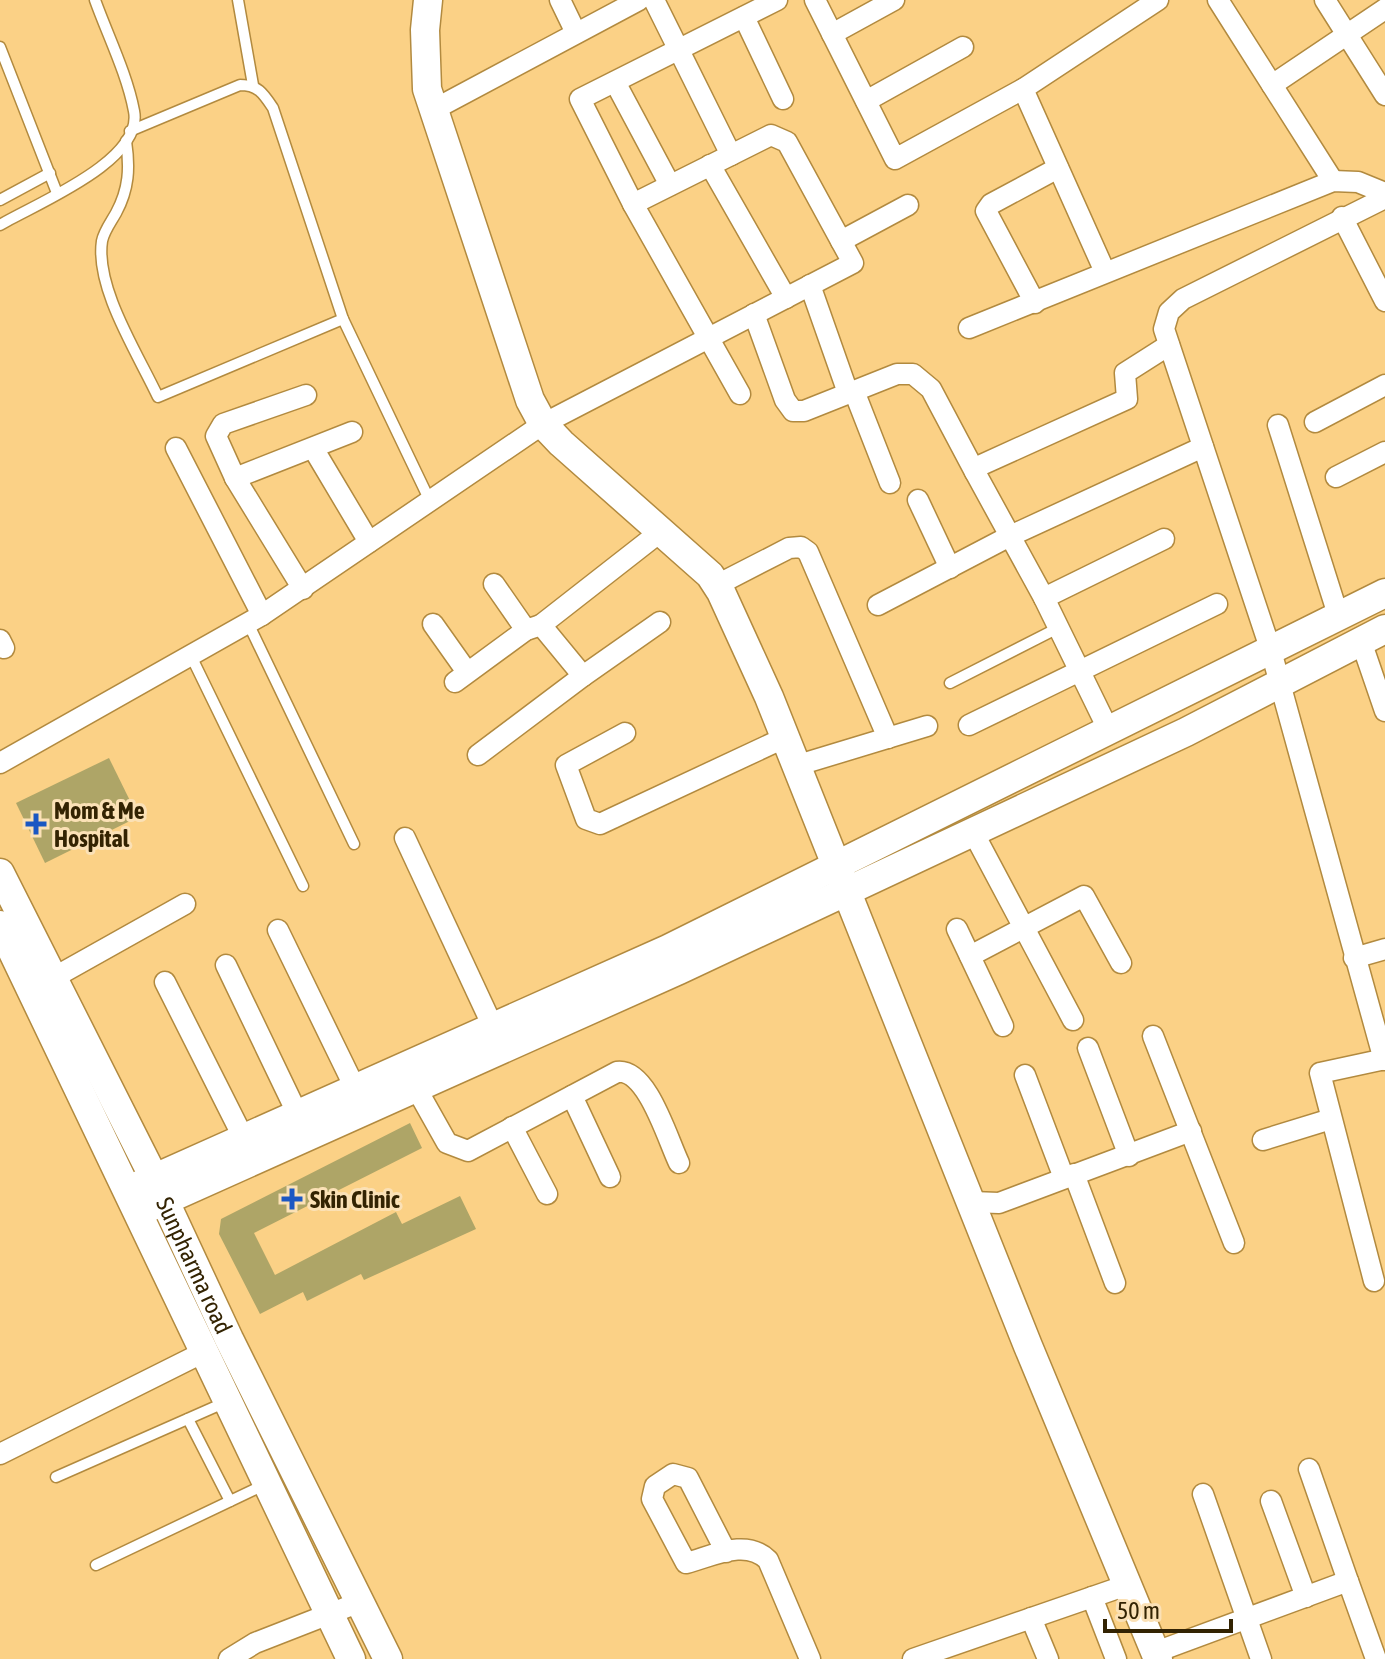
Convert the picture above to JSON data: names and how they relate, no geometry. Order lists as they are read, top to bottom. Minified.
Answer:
{"streets":{"street":["Sunpharma road"]},"places":{"health":["Mom & Me Hospital","Skin Clinic"]},"scale_bar":"50 m"}
